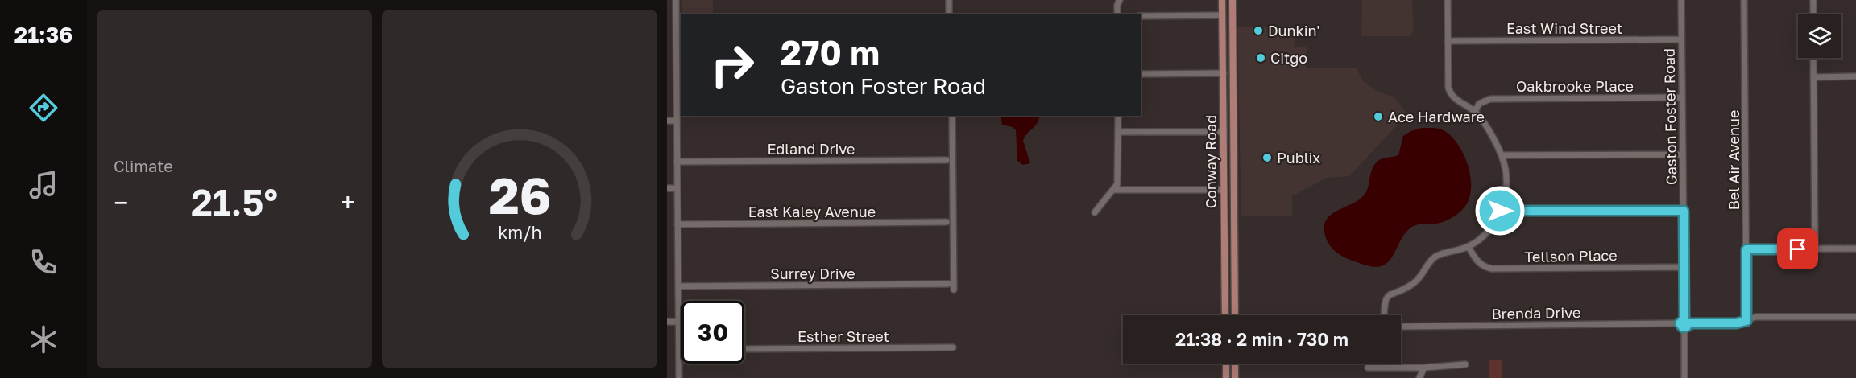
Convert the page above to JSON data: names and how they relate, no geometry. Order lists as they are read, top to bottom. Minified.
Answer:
{"streets":{"main road":["Conway Road"],"street":["East Wind Street","Oakbrooke Place","Gaston Foster Road","Edland Drive","Bel Air Avenue","East Kaley Avenue","Tellson Place","Surrey Drive","Brenda Drive","Esther Street"]},"crossings":[["East Wind Street","Gaston Foster Road"],["Oakbrooke Place","Gaston Foster Road"],["Gaston Foster Road","Tellson Place"],["Gaston Foster Road","Brenda Drive"],["Bel Air Avenue","Brenda Drive"]],"places":["Dunkin'","Citgo","Ace Hardware","Publix"],"page":{"tabs":"21:36","tile":"Climate","turn":["270 m","Gaston Foster Road"],"heat":["−","21.5°","+"],"limit":"30","trip":"21:38 · 2 min · 730 m","gauge":["26","km/h"]}}
